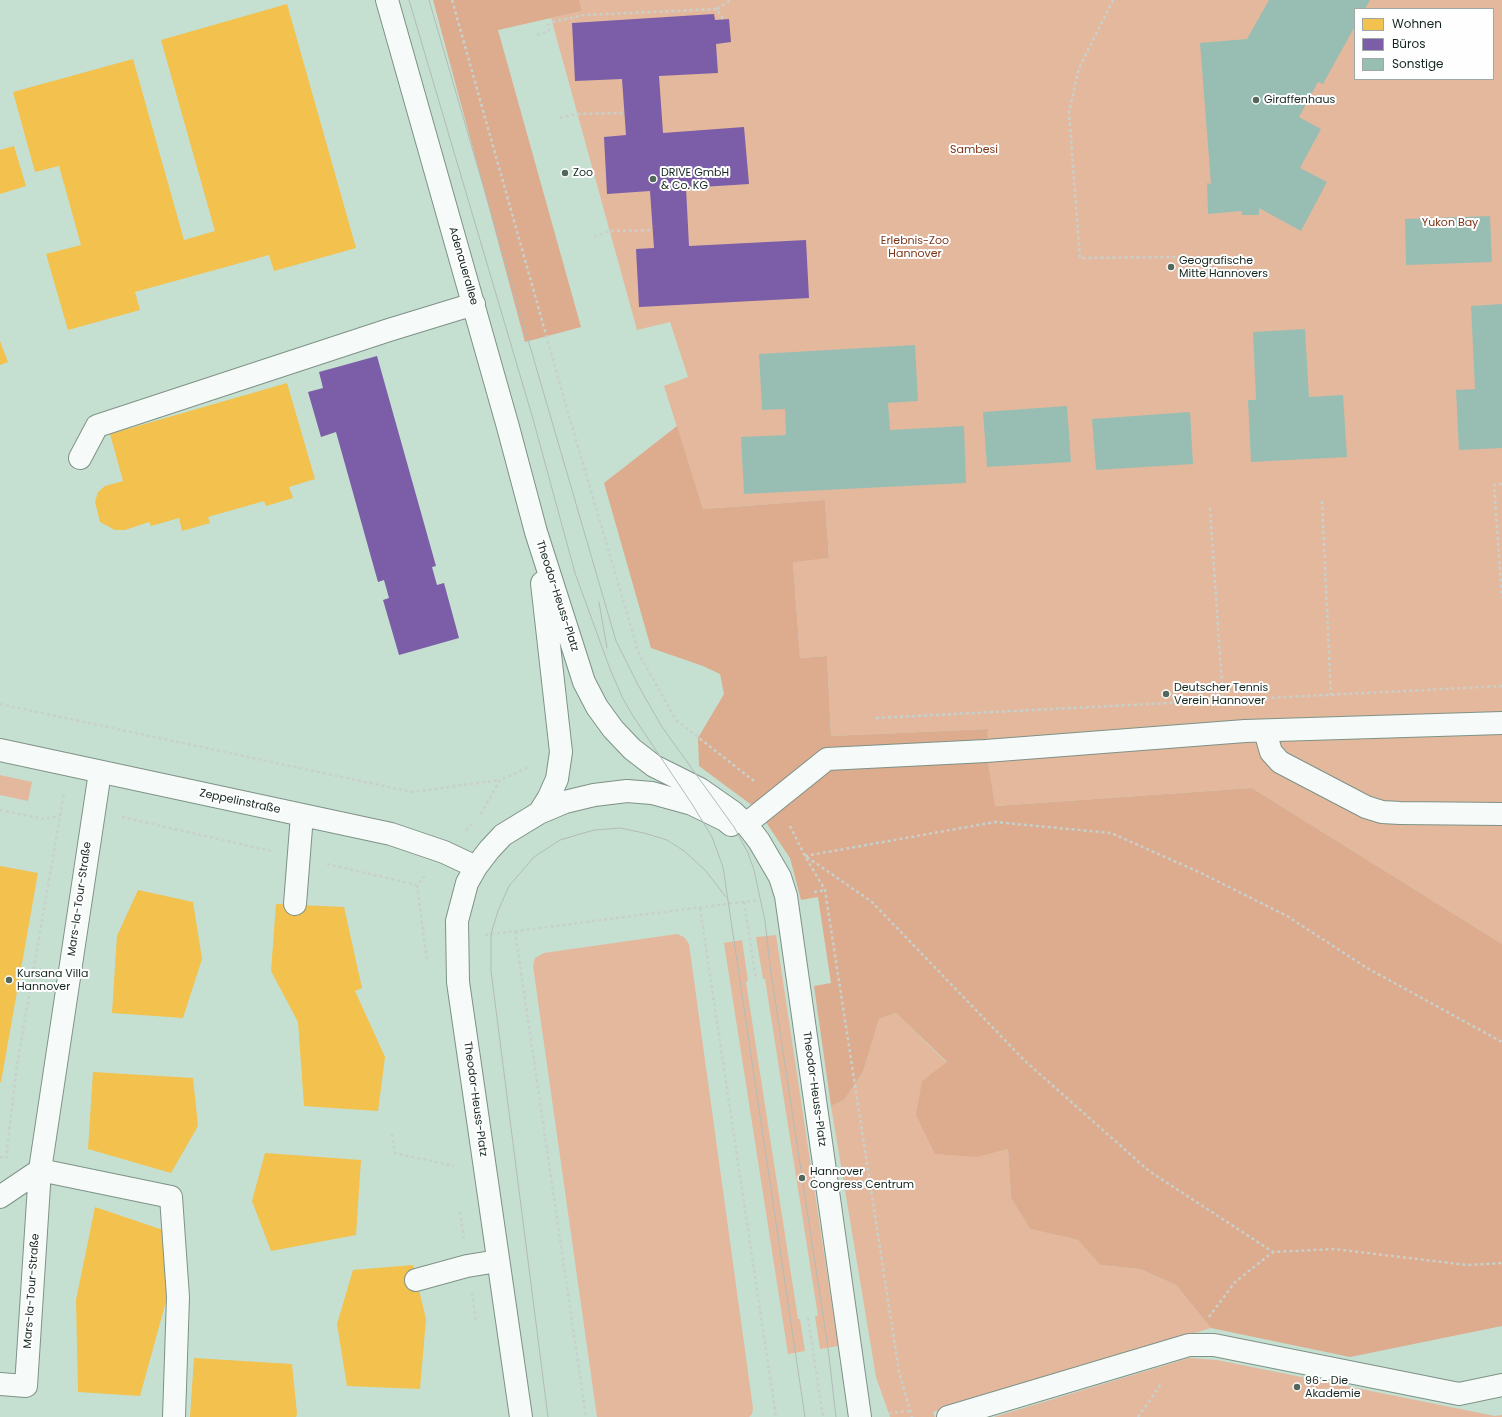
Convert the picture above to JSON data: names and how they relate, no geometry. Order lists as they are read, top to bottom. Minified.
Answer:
{"streets":{"street":["Adenauerallee","Theodor-Heuss-Platz","Zeppelinstraße","Mars-la-Tour-Straße"]},"crossings":[["Adenauerallee","Theodor-Heuss-Platz"],["Theodor-Heuss-Platz","Zeppelinstraße"],["Zeppelinstraße","Mars-la-Tour-Straße"]],"parks":["Sambesi","Yukon Bay","Erlebnis-Zoo Hannover"],"places":["Giraffenhaus","Zoo","DRIVE GmbH & Co. KG","Geografische Mitte Hannovers","Deutscher Tennis Verein Hannover","Kursana Villa Hannover","Hannover Congress Centrum","96 - Die Akademie"],"legend":["Wohnen","Büros","Sonstige"]}
